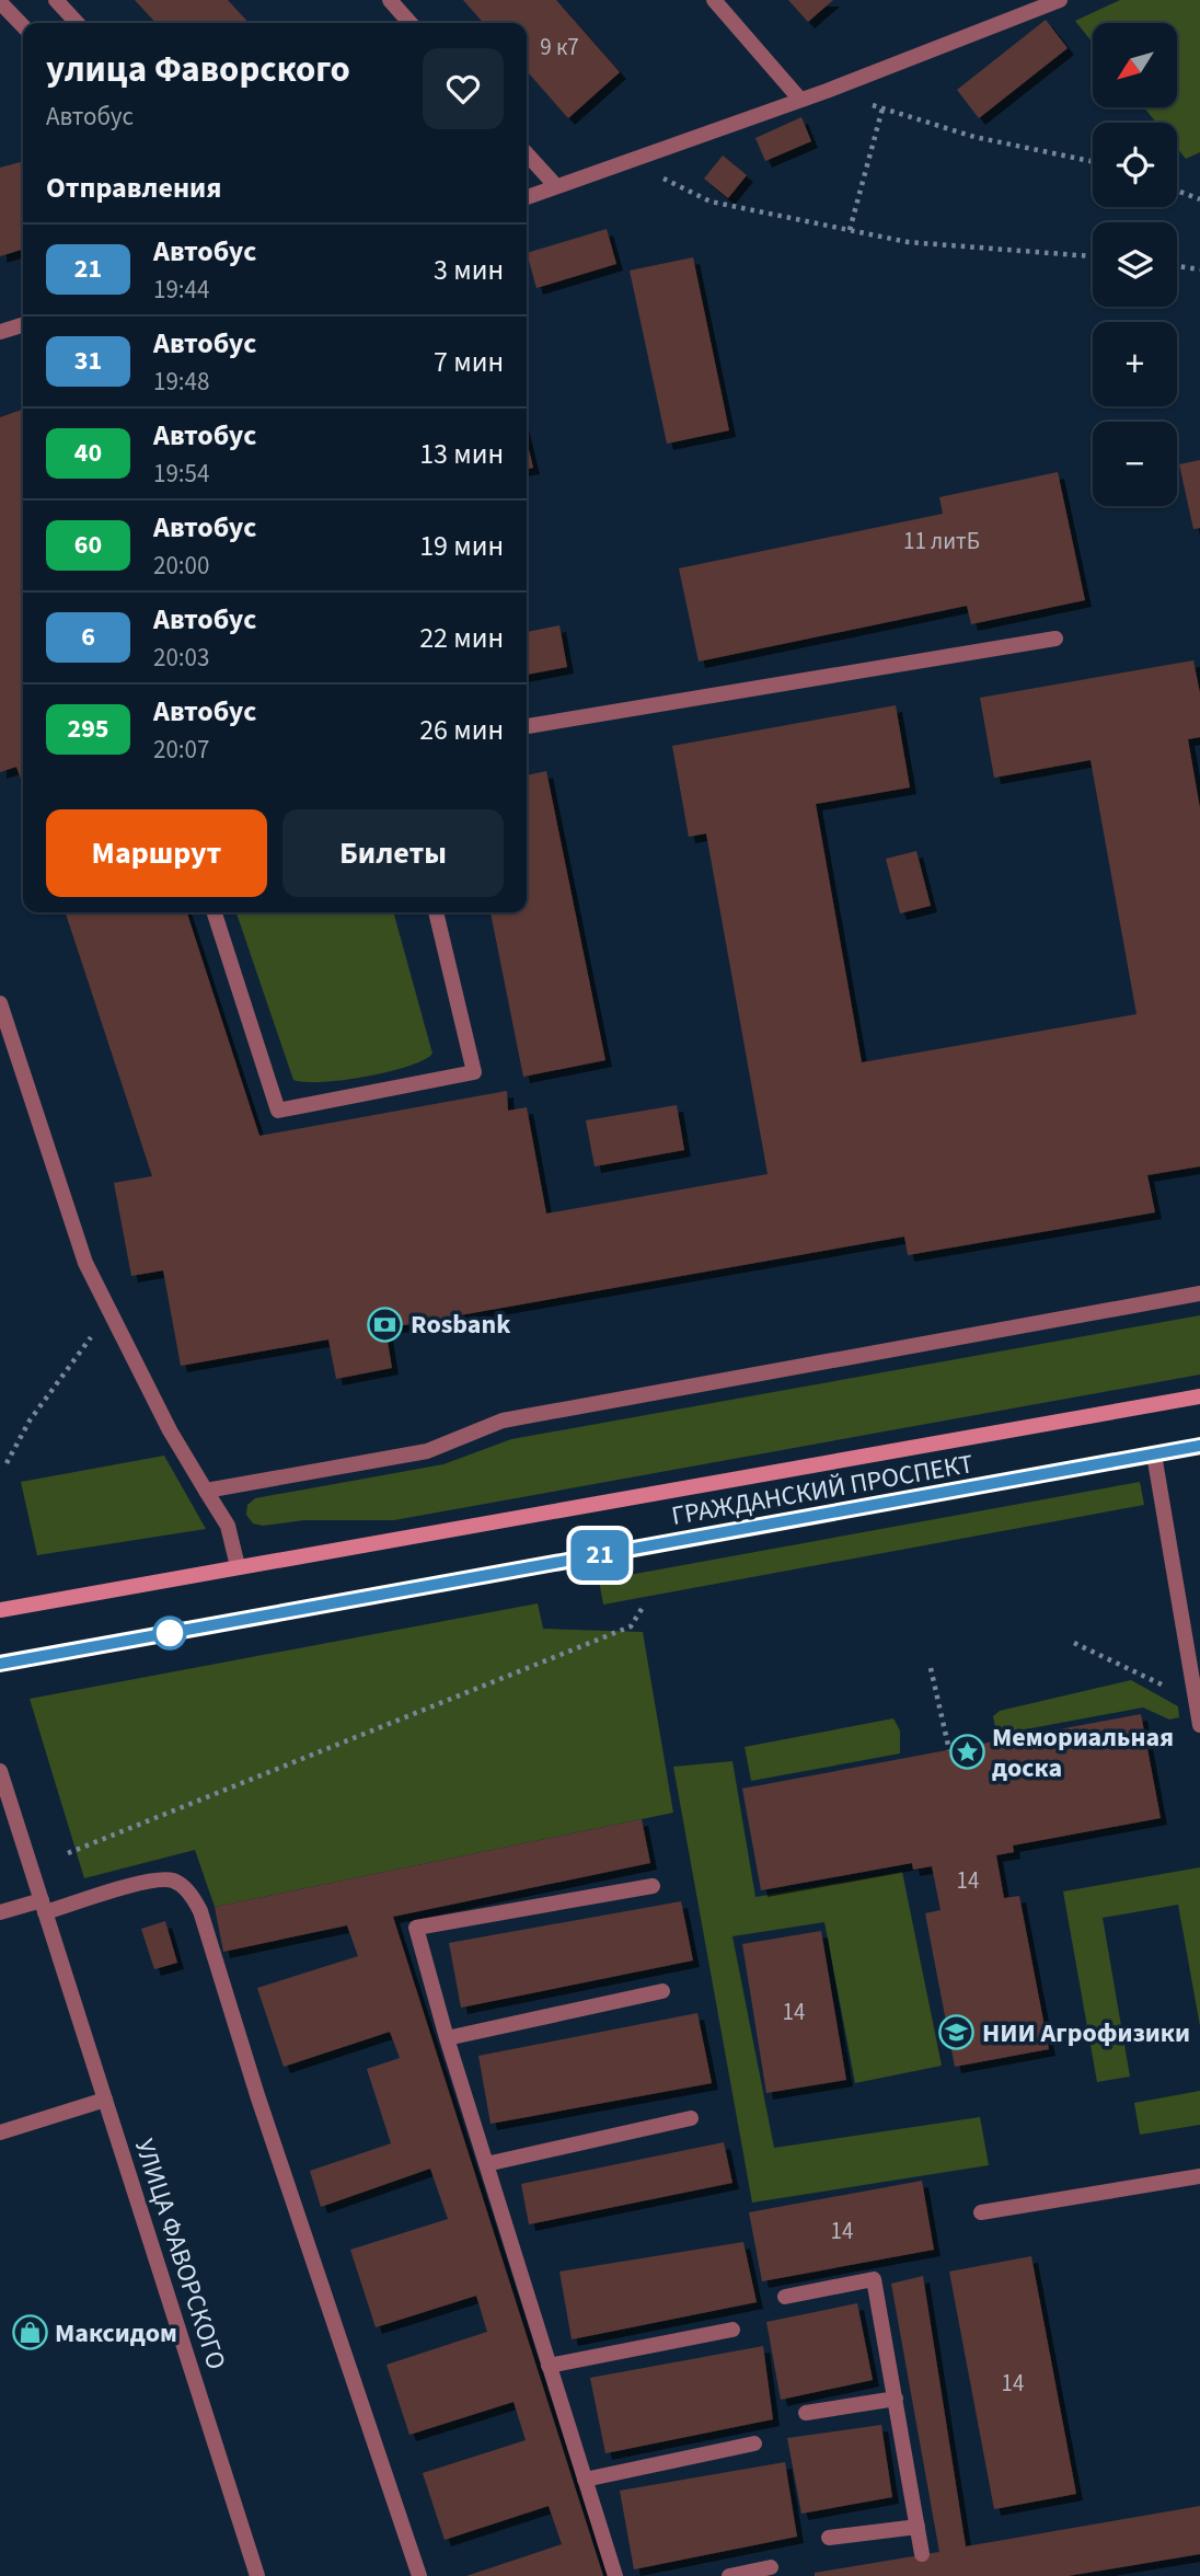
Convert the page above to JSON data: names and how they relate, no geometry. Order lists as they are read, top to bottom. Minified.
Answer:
{"streets":{"main road":["ГРАЖДАНСКИЙ ПРОСПЕКТ"],"street":["УЛИЦА ФАВОРСКОГО"]},"places":{"bank":["Rosbank"],"place":["Мемориальная доска"],"school or university":["НИИ Агрофизики"],"shop":["Максидом"]},"lines":["bus line 21"],"house_numbers":["9 к7","11 литБ","14","14","14","14"],"north":"bottom left","page":{"on_map":"21","map_buttons":["+","−"],"heading":[["улица Фаворского","Автобус"],"Отправления"],"list":[{"mark":"21","name":"Автобус","note":"19:44","value":"3 мин"},{"mark":"31","name":"Автобус","note":"19:48","value":"7 мин"},{"mark":"40","name":"Автобус","note":"19:54","value":"13 мин"},{"mark":"60","name":"Автобус","note":"20:00","value":"19 мин"},{"mark":"6","name":"Автобус","note":"20:03","value":"22 мин"},{"mark":"295","name":"Автобус","note":"20:07","value":"26 мин"}],"buttons":["Маршрут","Билеты"]}}
